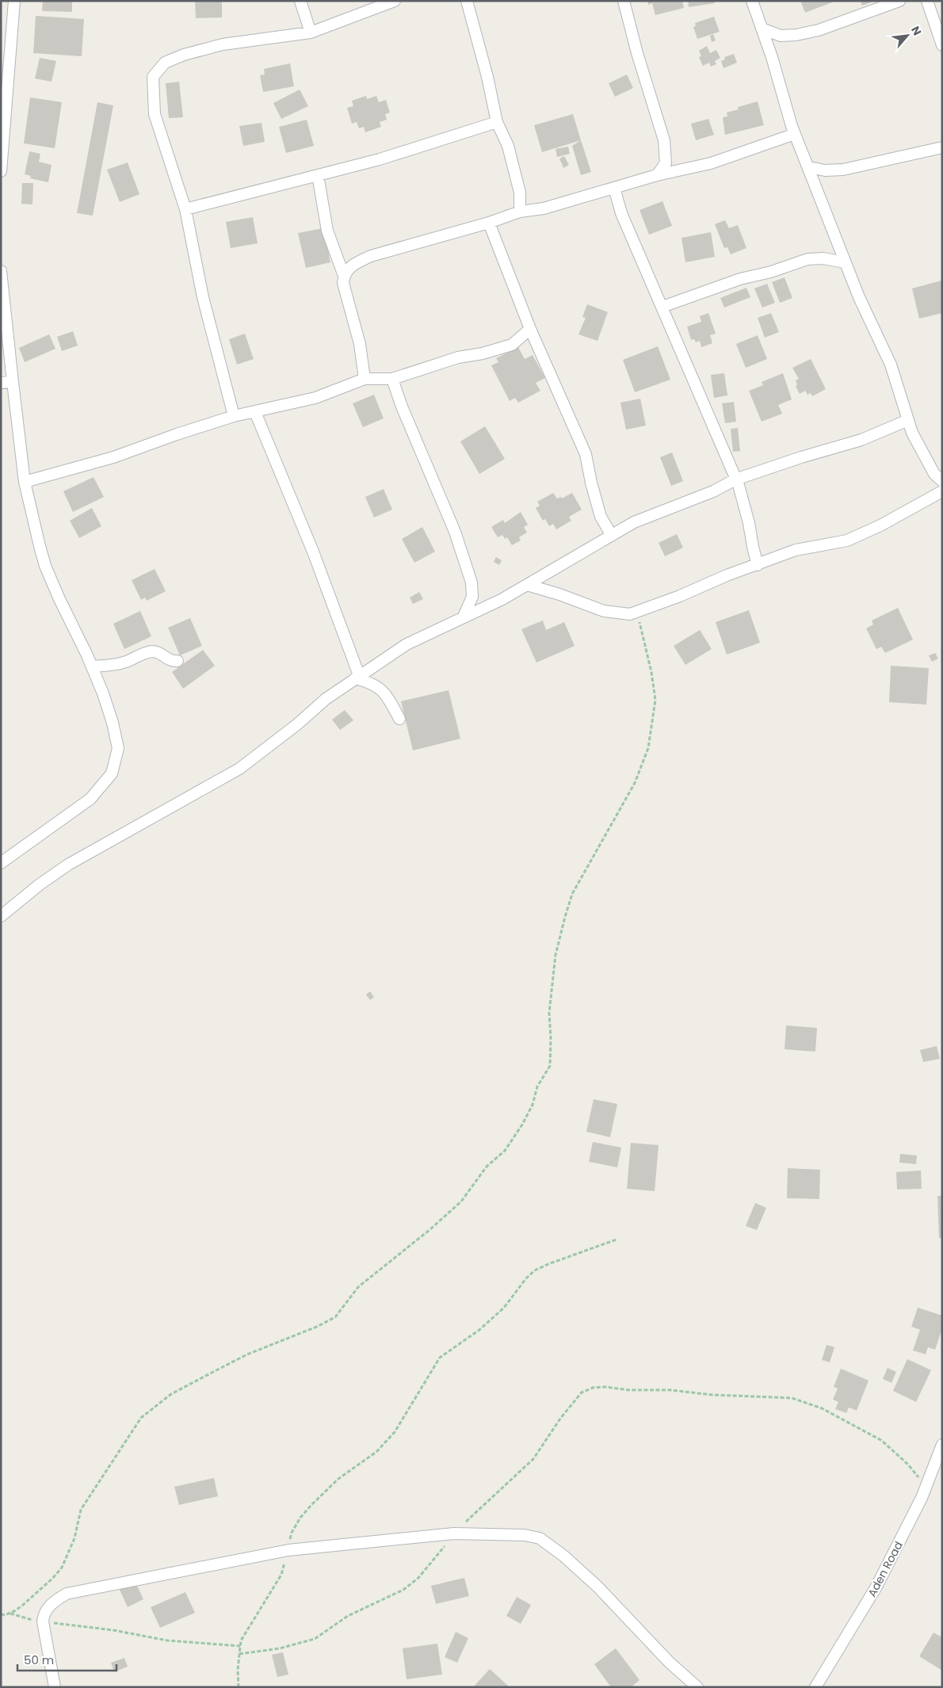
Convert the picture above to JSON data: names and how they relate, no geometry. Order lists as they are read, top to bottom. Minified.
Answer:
{"streets":{"street":["Aden Road"]},"scale_bar":"50 m","north":"top right"}
